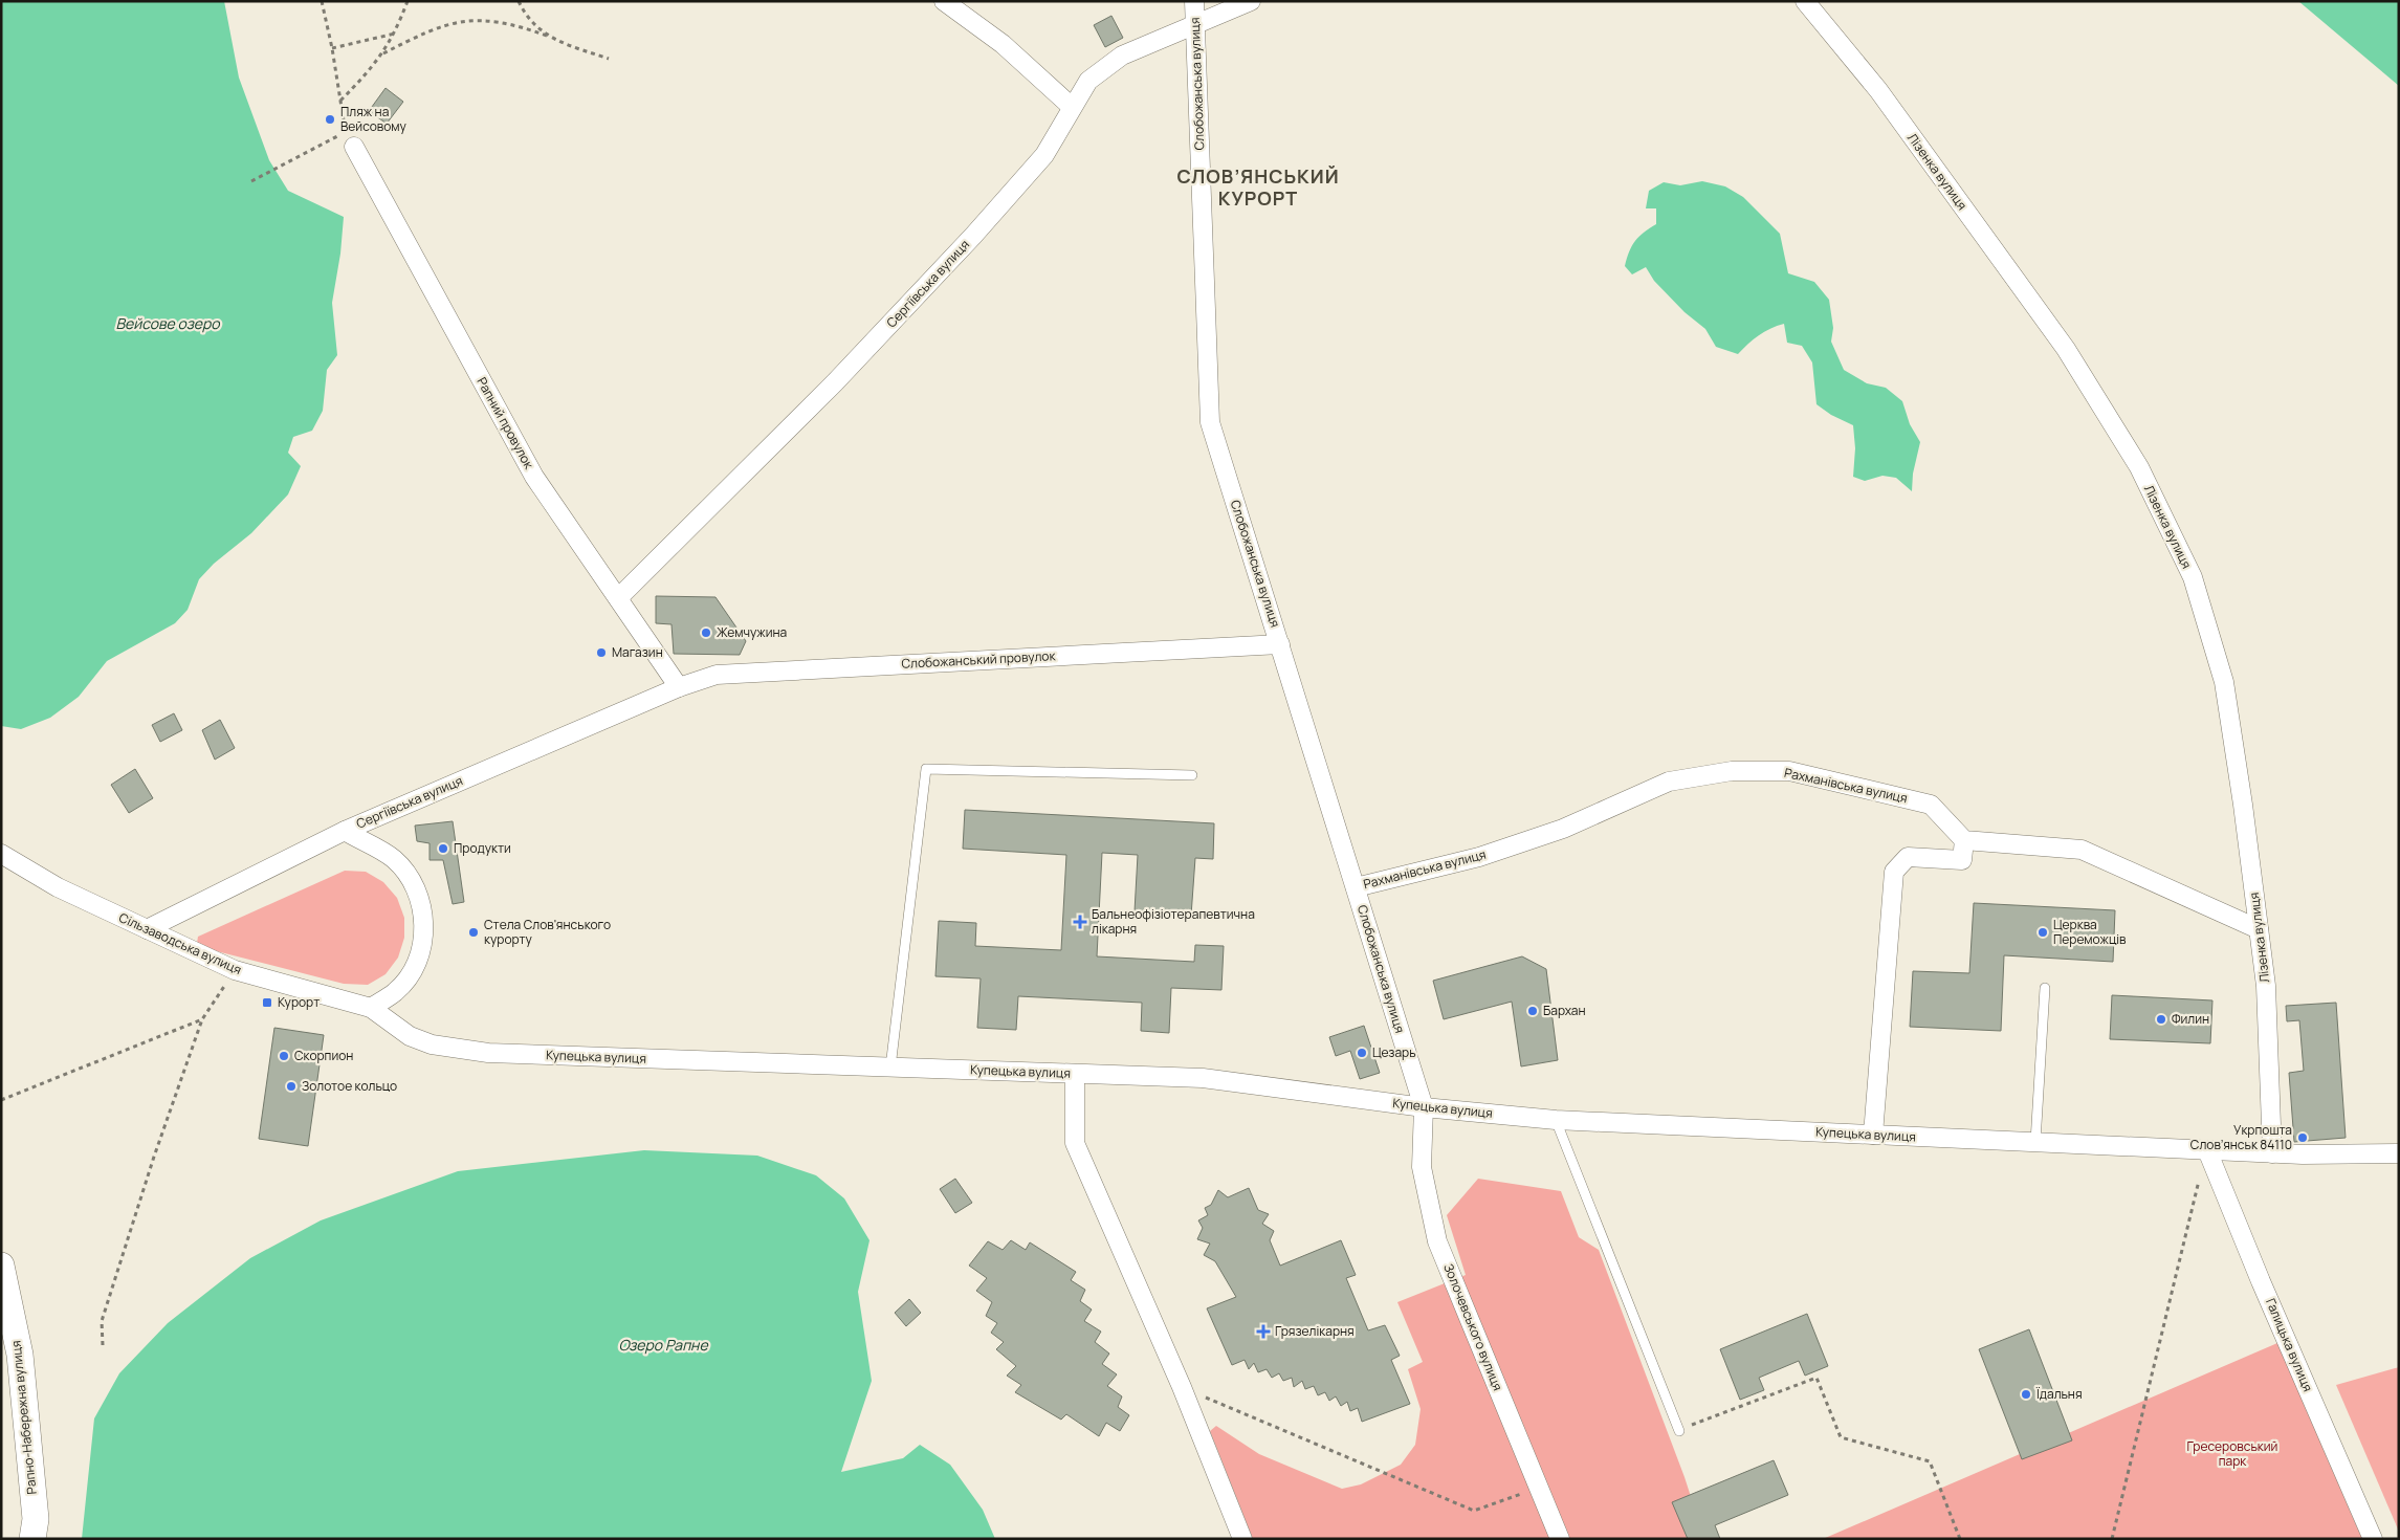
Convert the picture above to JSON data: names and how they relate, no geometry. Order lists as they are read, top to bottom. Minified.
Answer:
{"streets":{"main road":["Рапно-Набережна вулиця"],"street":["Слобожанська вулиця","Лізенка вулиця","Сергіївська вулиця","Рапний провулок","Слобожанський провулок","Рахманівська вулиця","Сільзаводська вулиця","Купецька вулиця","Золочевського вулиця","Галицька вулиця"]},"crossings":[["Слобожанська вулиця","Сергіївська вулиця"],["Слобожанська вулиця","Слобожанський провулок"],["Слобожанська вулиця","Рахманівська вулиця"],["Слобожанська вулиця","Купецька вулиця"],["Слобожанська вулиця","Золочевського вулиця"],["Лізенка вулиця","Купецька вулиця"],["Сергіївська вулиця","Рапний провулок"],["Сергіївська вулиця","Слобожанський провулок"],["Сергіївська вулиця","Сільзаводська вулиця"],["Рапний провулок","Слобожанський провулок"],["Сільзаводська вулиця","Купецька вулиця"],["Купецька вулиця","Золочевського вулиця"],["Купецька вулиця","Галицька вулиця"]],"districts":["СЛОВ’ЯНСЬКИЙ КУРОРТ"],"water":["Вейсове озеро","Озеро Рапне"],"parks":["Гресеровський парк"],"places":{"other":["Пляж на Вейсовому","Жемчужина","Магазин","Продукти","Стела Слов'янського курорту","Церква Переможців","Бархан","Филин","Цезарь","Скорпион","Золотое кольцо","Укрпошта Слов’янськ 84110","Їдальня"],"health":["Бальнеофізіотерапевтична лікарня","Грязелікарня"],"transit":["Курорт"]}}
